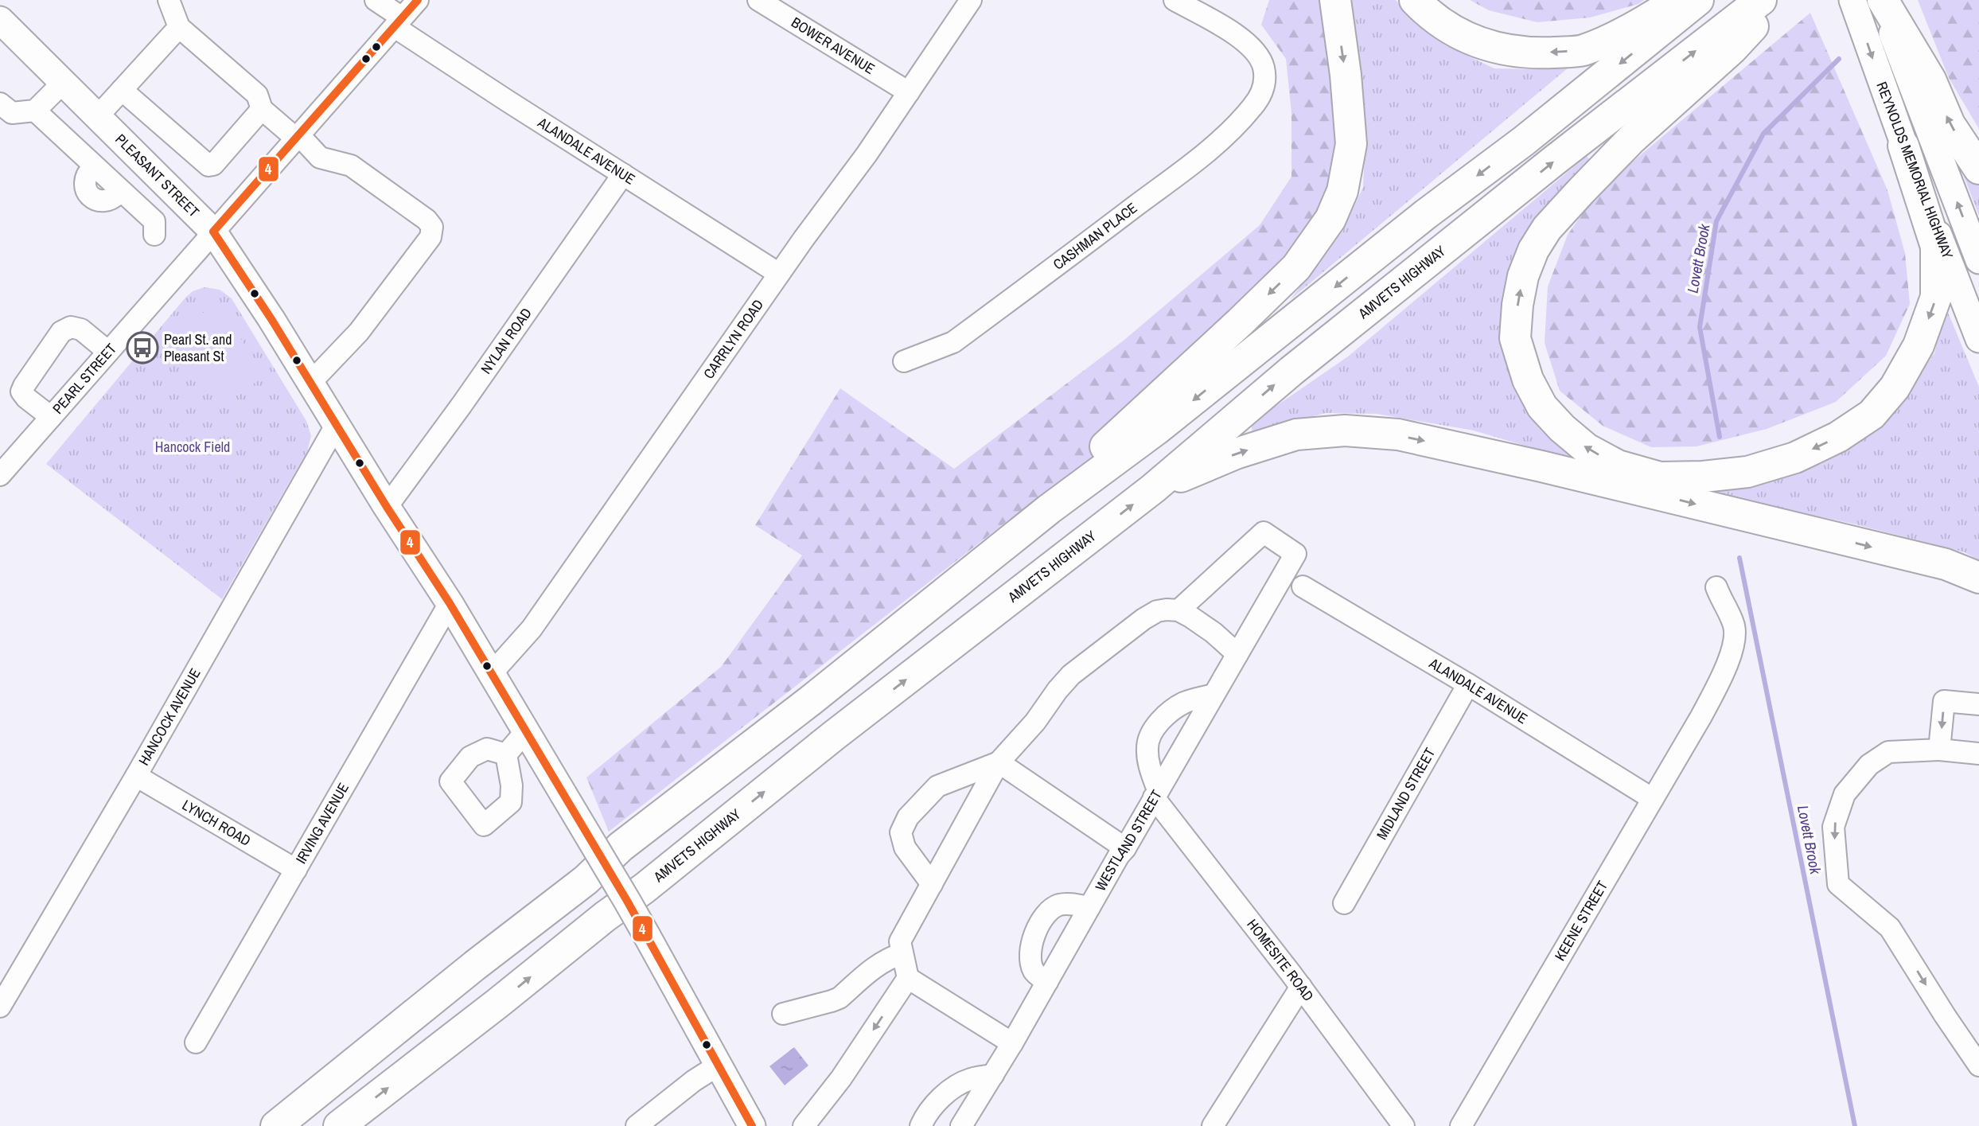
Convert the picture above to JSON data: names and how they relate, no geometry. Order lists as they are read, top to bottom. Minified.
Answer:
{"streets":{"highway":["AMVETS HIGHWAY"],"main road":["REYNOLDS MEMORIAL HIGHWAY","PLEASANT STREET"],"street":["BOWER AVENUE","ALANDALE AVENUE","CASHMAN PLACE","CARRLYN ROAD","NYLAN ROAD","PEARL STREET","HANCOCK AVENUE","MIDLAND STREET","LYNCH ROAD","IRVING AVENUE","WESTLAND STREET","KEENE STREET","HOMESITE ROAD"]},"crossings":[["BOWER AVENUE","CARRLYN ROAD"],["ALANDALE AVENUE","CARRLYN ROAD"],["ALANDALE AVENUE","NYLAN ROAD"],["ALANDALE AVENUE","PEARL STREET"],["ALANDALE AVENUE","MIDLAND STREET"],["ALANDALE AVENUE","KEENE STREET"],["PLEASANT STREET","CARRLYN ROAD"],["PLEASANT STREET","NYLAN ROAD"],["PLEASANT STREET","PEARL STREET"],["PLEASANT STREET","HANCOCK AVENUE"],["PLEASANT STREET","IRVING AVENUE"],["HANCOCK AVENUE","LYNCH ROAD"],["LYNCH ROAD","IRVING AVENUE"],["WESTLAND STREET","HOMESITE ROAD"]],"water":["Lovett Brook"],"parks":["Hancock Field"],"places":{"bus stop":["Pearl St. and Pleasant St"]},"lines":["transit line 4"]}
